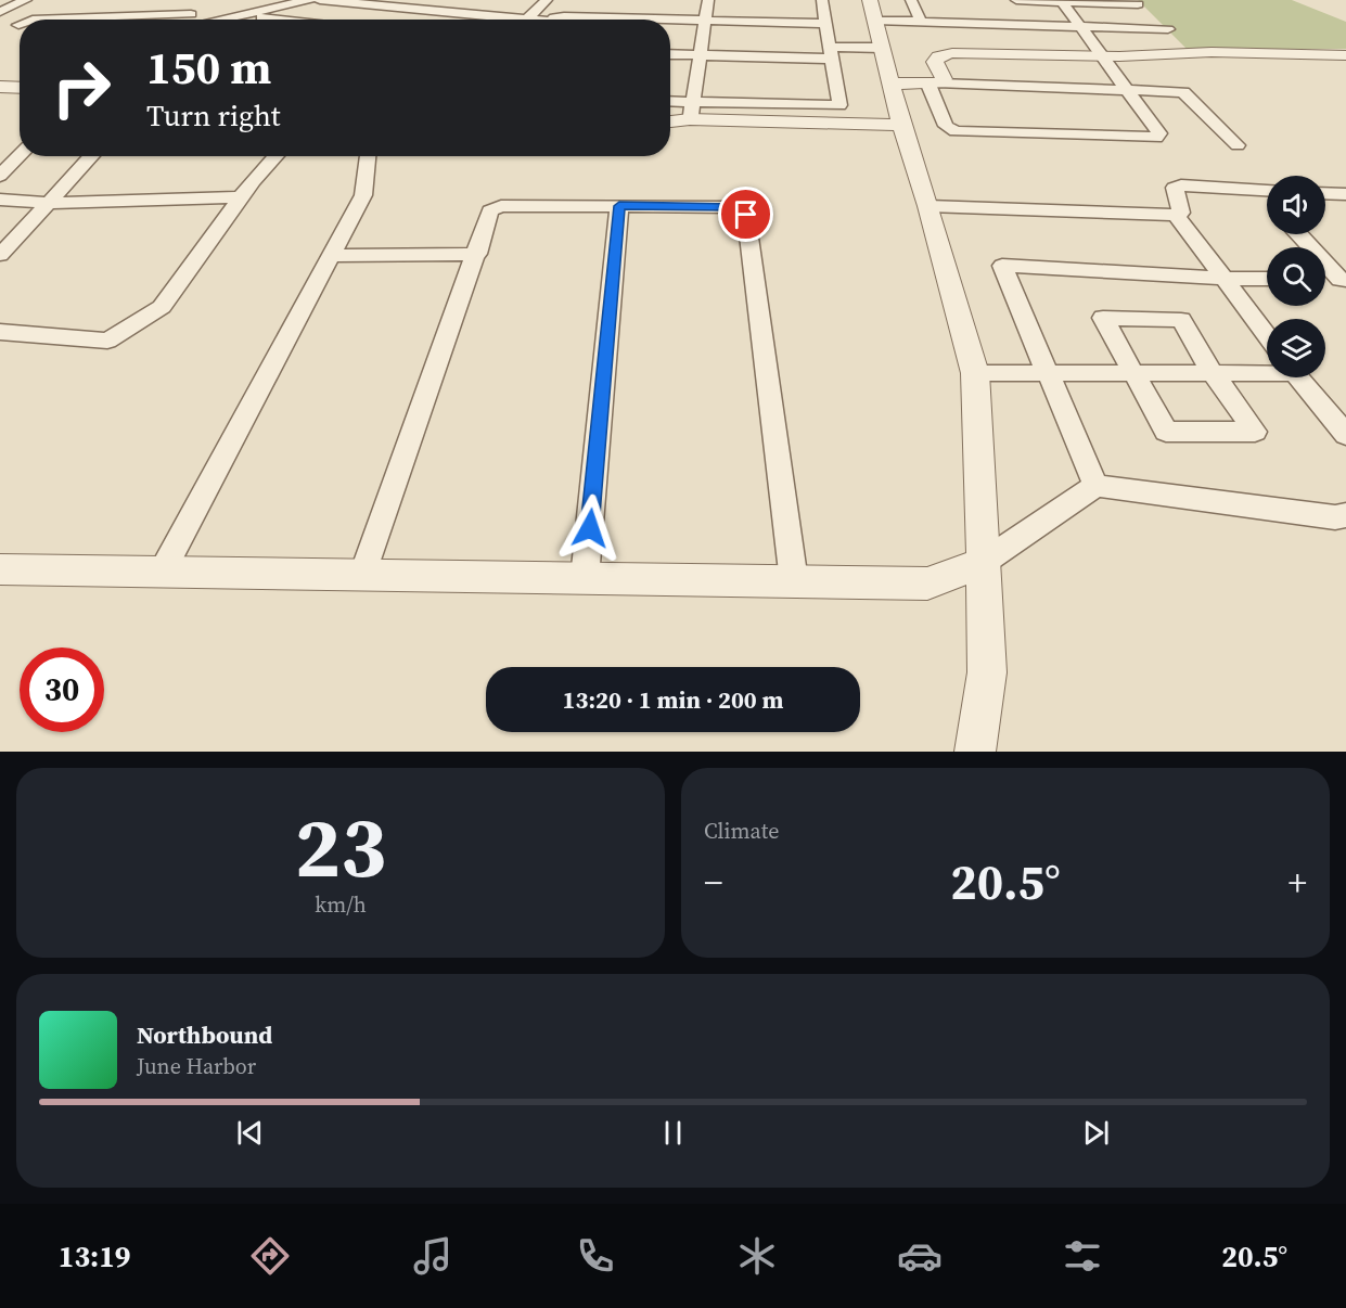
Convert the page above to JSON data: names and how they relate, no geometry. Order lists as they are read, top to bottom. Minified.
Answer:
{"page":{"turn":["150 m","Turn right"],"limit":"30","trip":"13:20 · 1 min · 200 m","tile":[["23","km/h"],"Climate"],"heat":["−","20.5°","+"],"song":["Northbound","June Harbor"],"tabs":["13:19","20.5°"]}}
